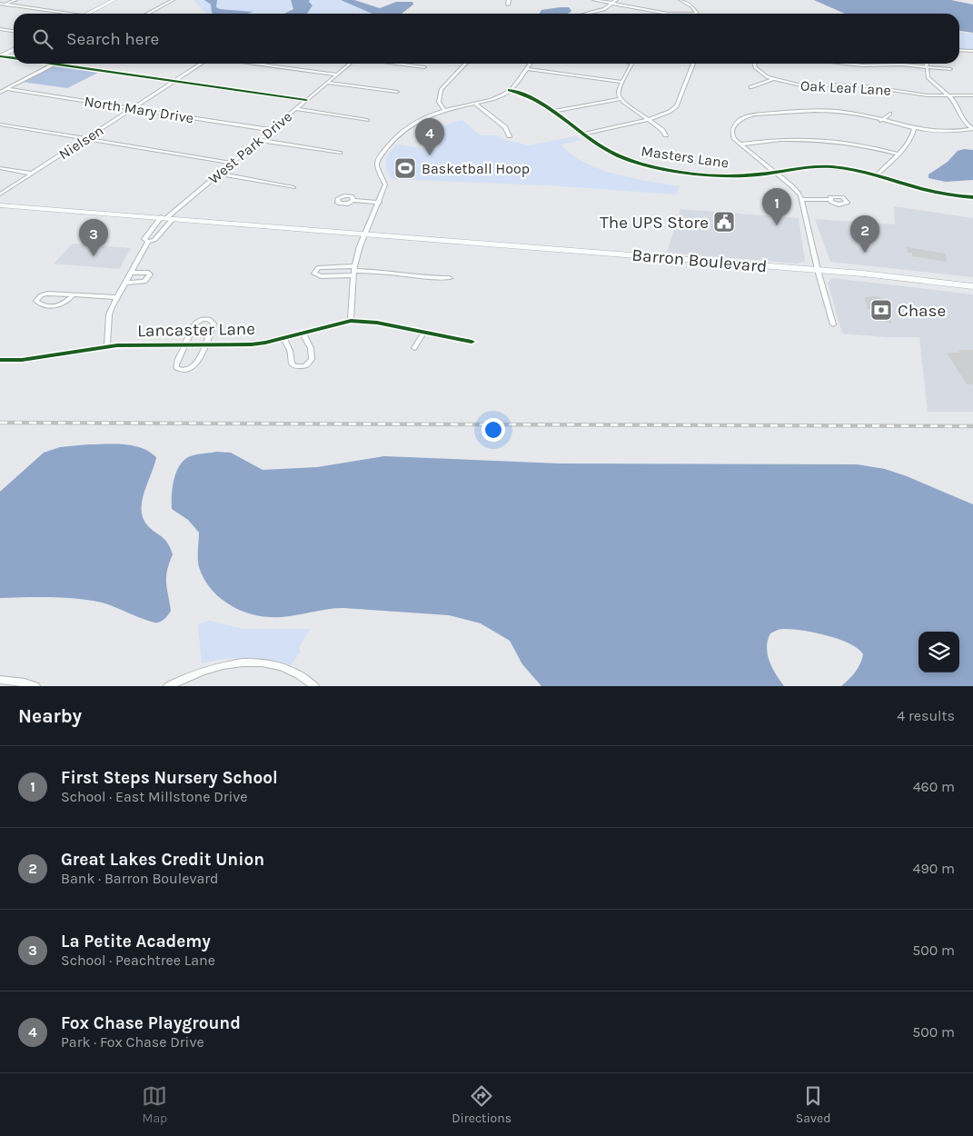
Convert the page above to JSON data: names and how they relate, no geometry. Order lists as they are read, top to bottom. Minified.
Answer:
{"streets":{"main road":["Barron Boulevard"],"street":["Oak Leaf Lane","North Mary Drive","Nielsen","West Park Drive","Masters Lane","Lancaster Lane"]},"crossings":[["North Mary Drive","Nielsen"],["North Mary Drive","West Park Drive"],["West Park Drive","Barron Boulevard"]],"places":{"sports":["Basketball Hoop"],"public building":["The UPS Store"],"bank":["Chase"]},"page":{"search":"Search here","pins":["4","1","2","3"],"heading":["Nearby","4 results"],"list":[{"mark":"1","name":"First Steps Nursery School","note":"School · East Millstone Drive","value":"460 m"},{"mark":"2","name":"Great Lakes Credit Union","note":"Bank · Barron Boulevard","value":"490 m"},{"mark":"3","name":"La Petite Academy","note":"School · Peachtree Lane","value":"500 m"},{"mark":"4","name":"Fox Chase Playground","note":"Park · Fox Chase Drive","value":"500 m"}],"nav":["Map","Directions","Saved"]}}
